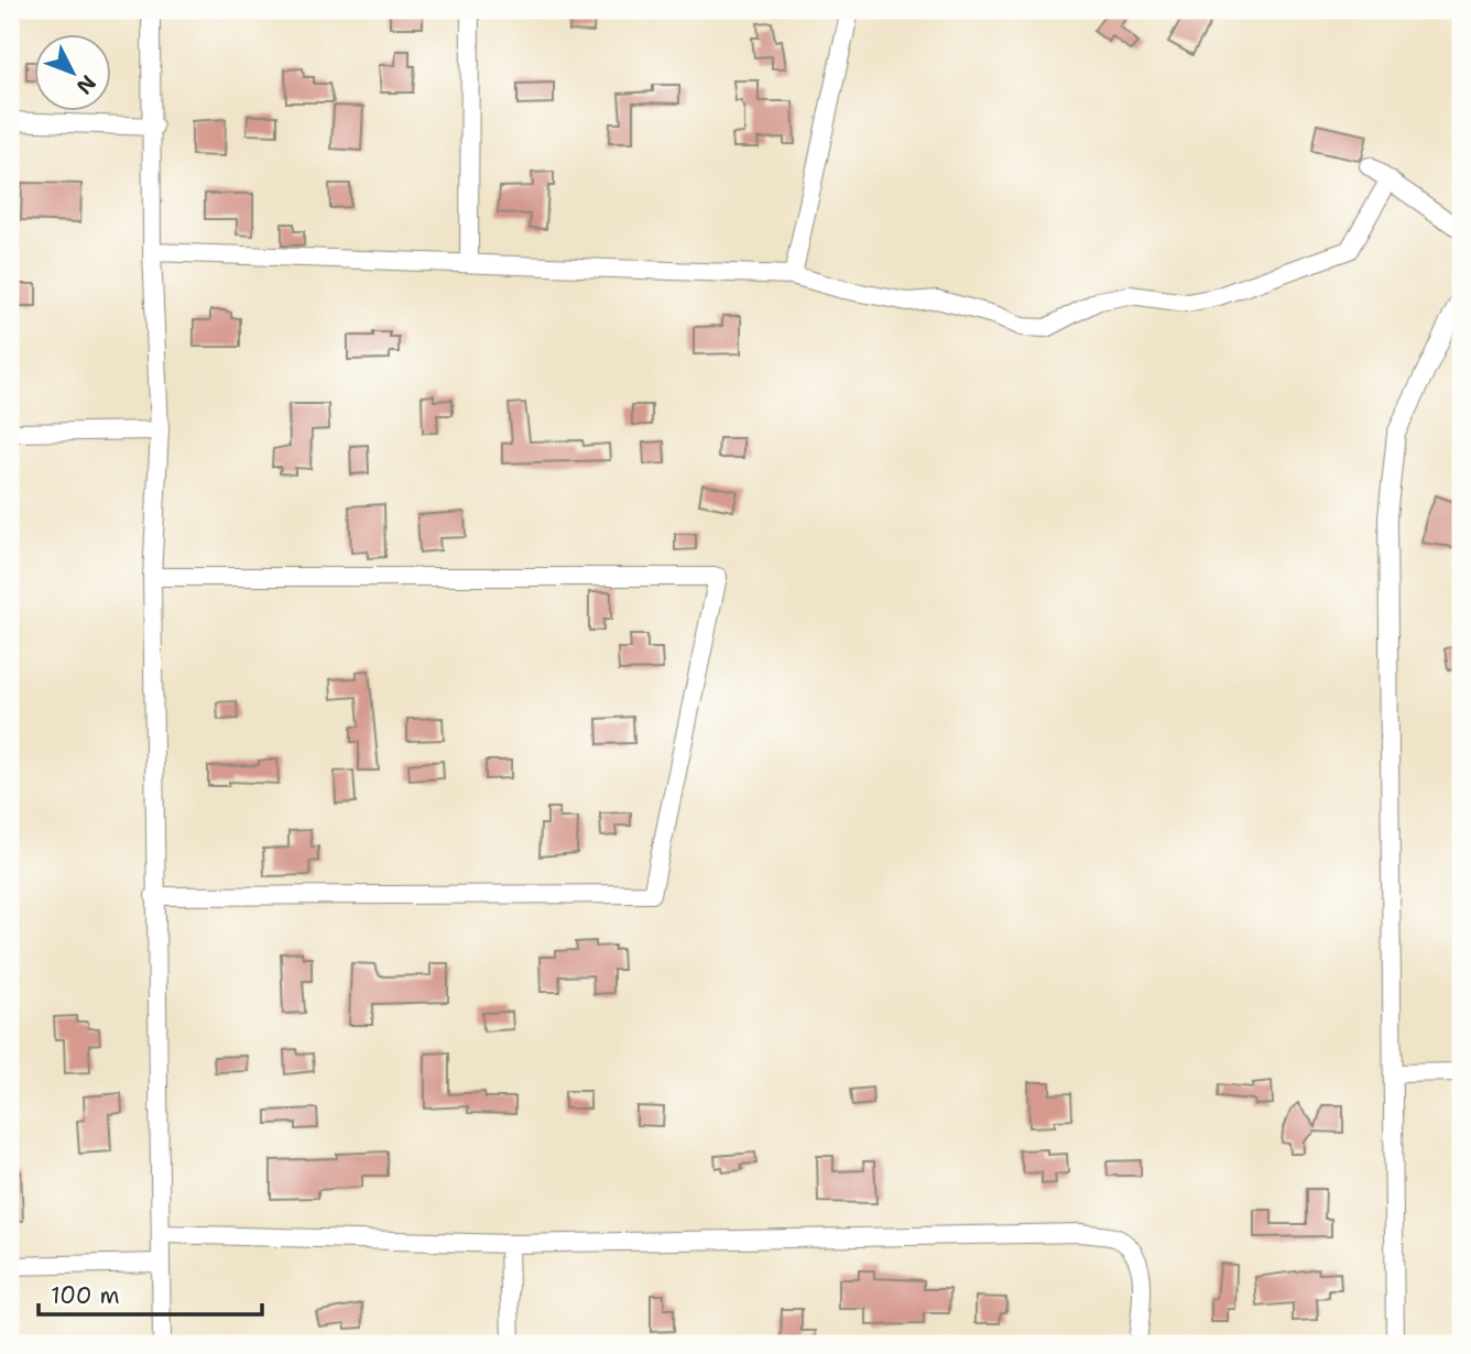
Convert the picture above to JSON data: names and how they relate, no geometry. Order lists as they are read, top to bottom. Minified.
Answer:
{"scale_bar":"100 m","north":"bottom right"}
